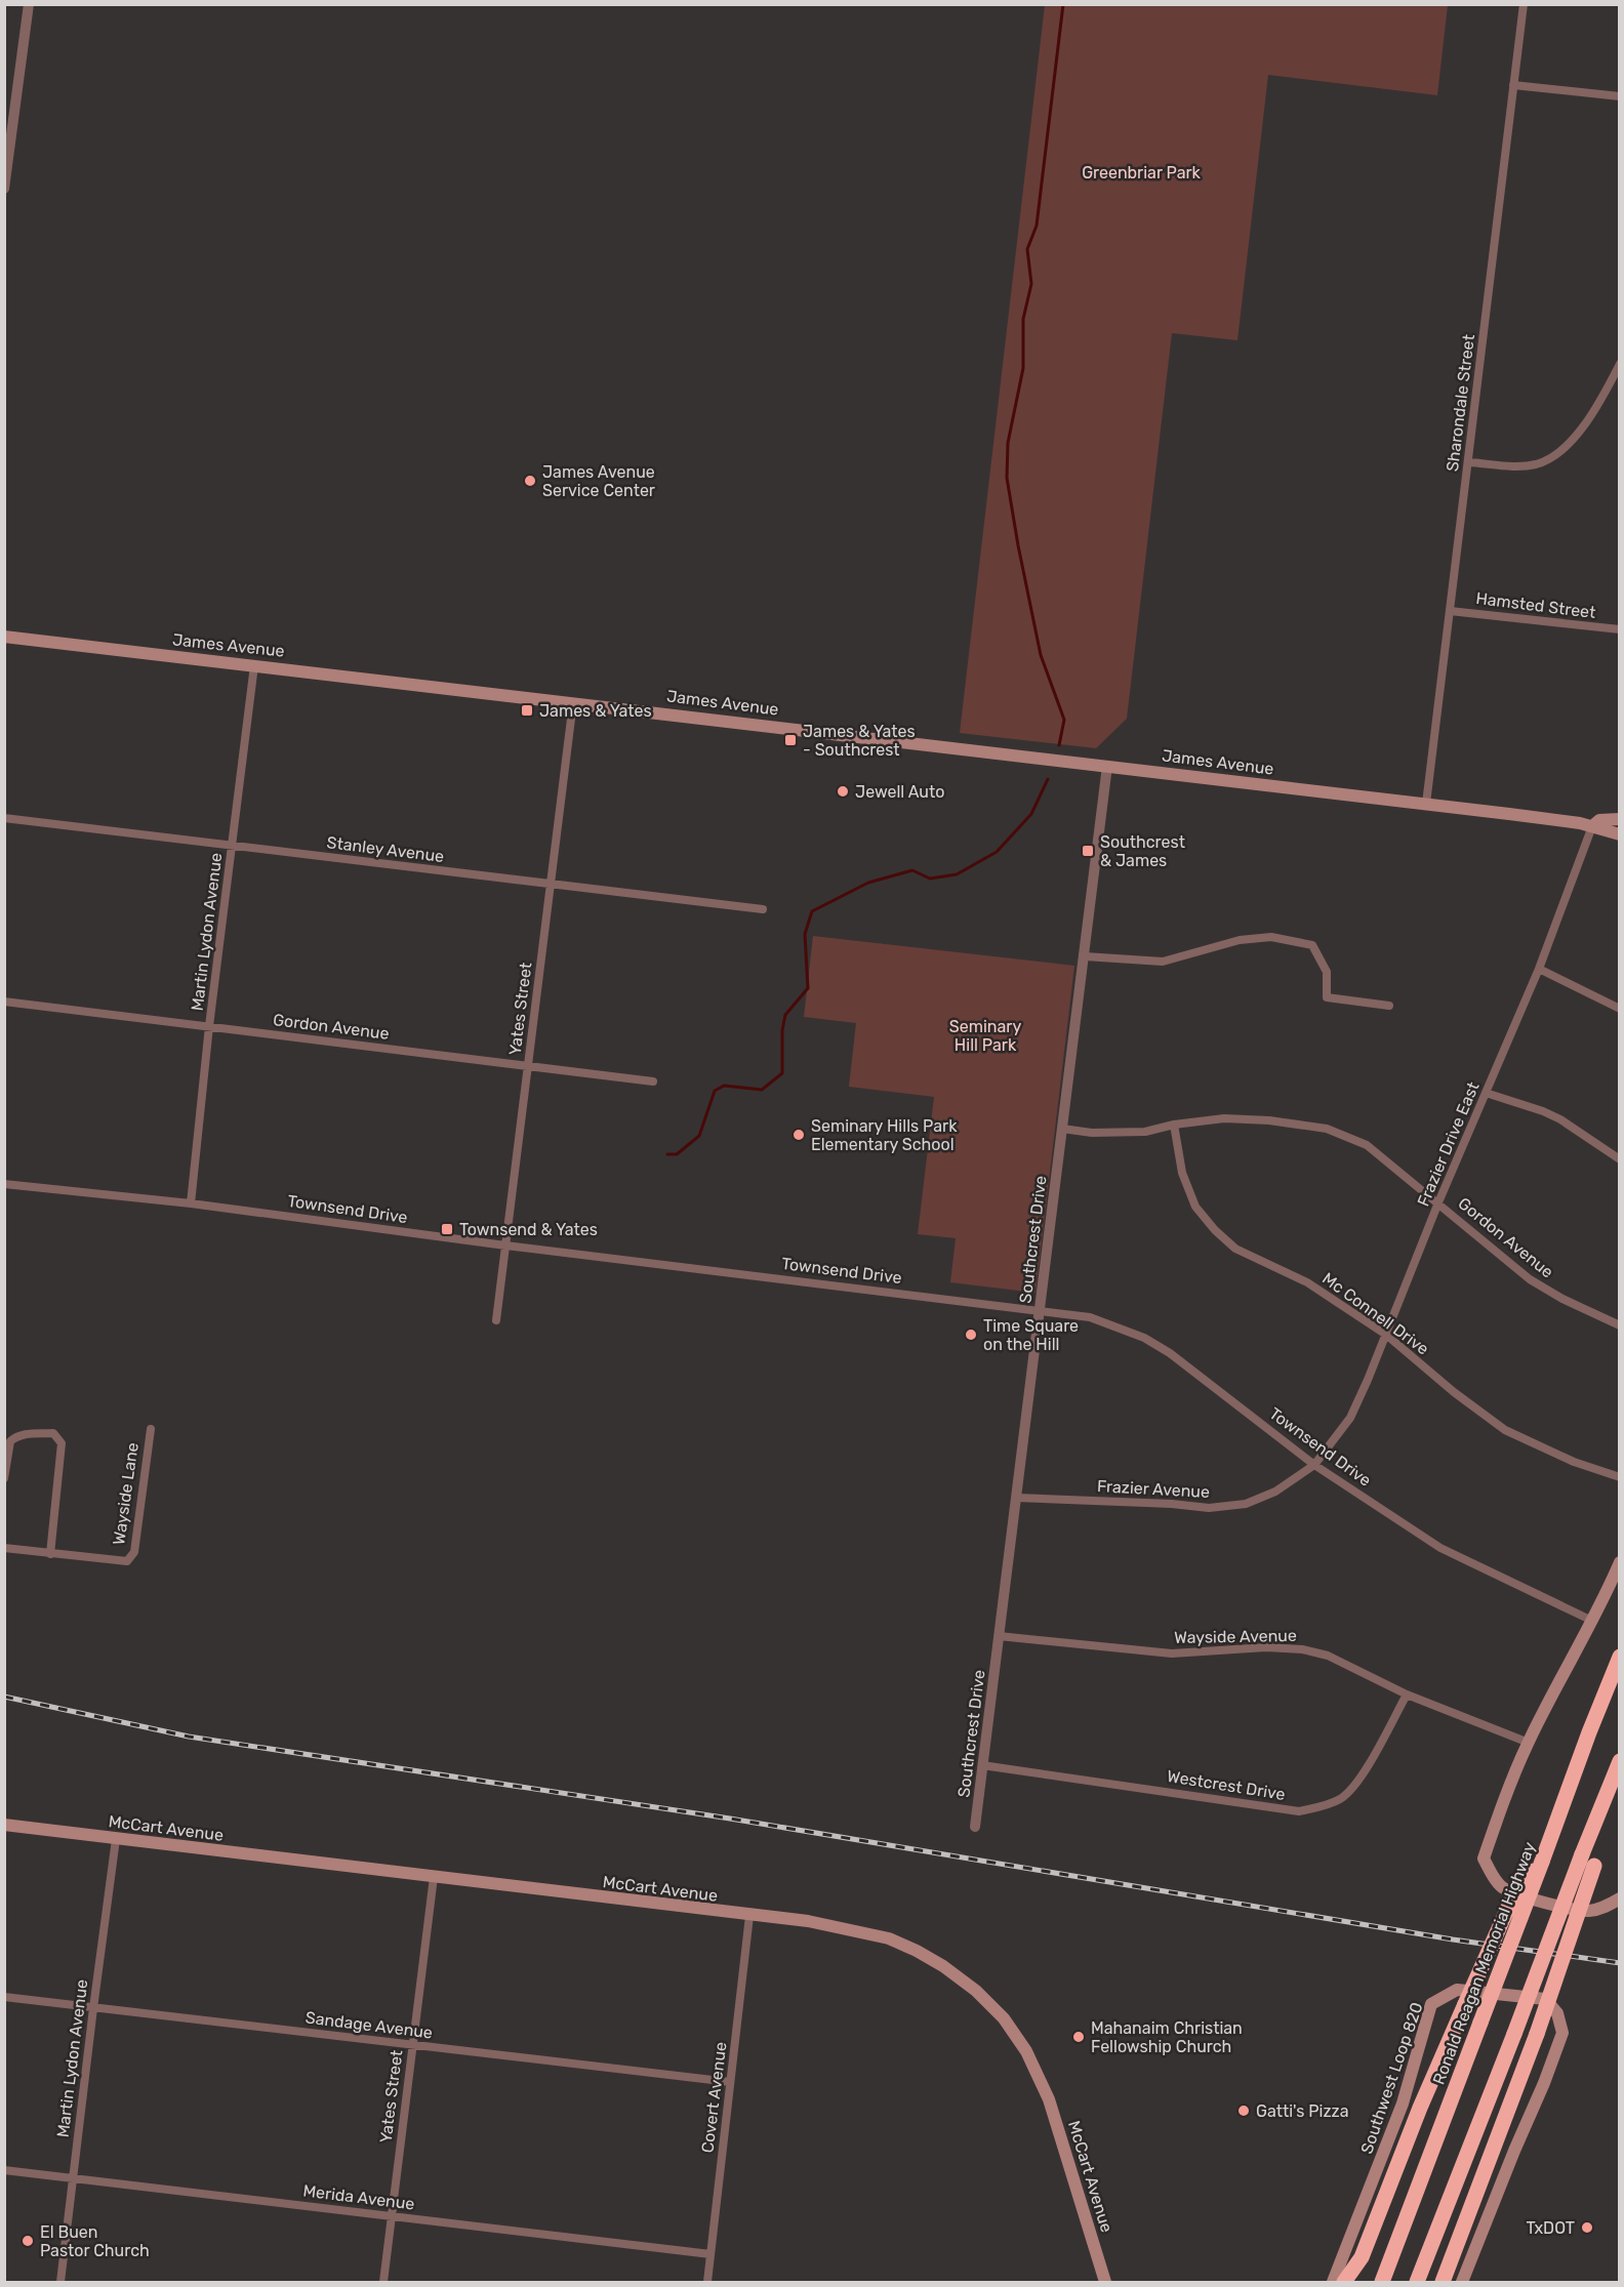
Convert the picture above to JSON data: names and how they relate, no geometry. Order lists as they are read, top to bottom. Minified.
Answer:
{"streets":{"highway":["Ronald Reagan Memorial Highway"],"main road":["James Avenue","McCart Avenue","Southwest Loop 820"],"street":["Sharondale Street","Hamsted Street","Stanley Avenue","Martin Lydon Avenue","Yates Street","Gordon Avenue","Frazier Drive East","Townsend Drive","Southcrest Drive","Mc Connell Drive","Frazier Avenue","Wayside Lane","Wayside Avenue","Westcrest Drive","Sandage Avenue","Covert Avenue","Merida Avenue"]},"crossings":[["Sharondale Street","Hamsted Street"],["Sharondale Street","James Avenue"],["James Avenue","Martin Lydon Avenue"],["James Avenue","Yates Street"],["James Avenue","Frazier Drive East"],["James Avenue","Southcrest Drive"],["Stanley Avenue","Martin Lydon Avenue"],["Stanley Avenue","Yates Street"],["Martin Lydon Avenue","Gordon Avenue"],["Martin Lydon Avenue","Townsend Drive"],["Martin Lydon Avenue","McCart Avenue"],["Martin Lydon Avenue","Sandage Avenue"],["Martin Lydon Avenue","Merida Avenue"],["Yates Street","Gordon Avenue"],["Yates Street","Townsend Drive"],["Yates Street","McCart Avenue"],["Yates Street","Sandage Avenue"],["Yates Street","Merida Avenue"],["Gordon Avenue","Frazier Drive East"],["Gordon Avenue","Southcrest Drive"],["Gordon Avenue","Mc Connell Drive"],["Frazier Drive East","Townsend Drive"],["Frazier Drive East","Mc Connell Drive"],["Frazier Drive East","Frazier Avenue"],["Townsend Drive","Southcrest Drive"],["Townsend Drive","Frazier Avenue"],["Southcrest Drive","Frazier Avenue"],["Southcrest Drive","Wayside Avenue"],["Southcrest Drive","Westcrest Drive"],["Wayside Avenue","Westcrest Drive"],["McCart Avenue","Covert Avenue"],["Sandage Avenue","Covert Avenue"],["Covert Avenue","Merida Avenue"]],"parks":["Greenbriar Park","Seminary Hill Park"],"places":{"other":["James Avenue Service Center","Jewell Auto","Seminary Hills Park Elementary School","Time Square on the Hill","Mahanaim Christian Fellowship Church","Gatti's Pizza","TxDOT","El Buen Pastor Church"],"transit":["James & Yates","James & Yates - Southcrest","Southcrest & James","Townsend & Yates"]}}
